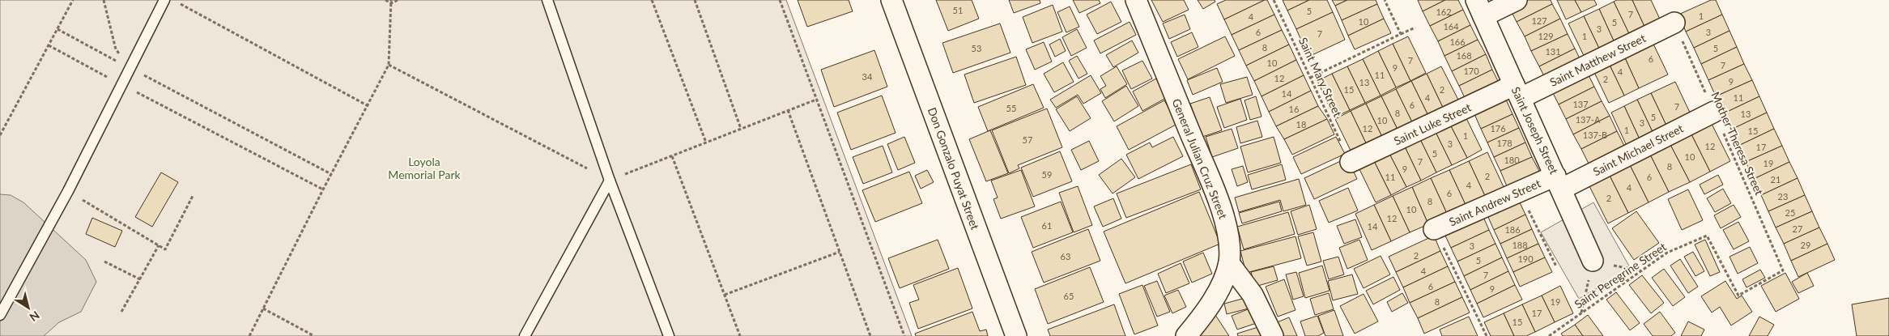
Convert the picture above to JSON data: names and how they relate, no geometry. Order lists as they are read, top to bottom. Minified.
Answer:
{"streets":{"street":["Saint Matthew Street","Saint Luke Street","Saint Joseph Street","Saint Michael Street","General Julian Cruz Street","Don Gonzalo Puyat Street","Saint Andrew Street"],"path":["Saint Mary Street","Mother Theresa Street","Saint Peregrine Street"]},"crossings":[["Saint Matthew Street","Saint Luke Street"],["Saint Matthew Street","Saint Joseph Street"],["Saint Matthew Street","Mother Theresa Street"],["Saint Mary Street","Saint Luke Street"],["Saint Luke Street","Saint Joseph Street"],["Saint Joseph Street","Saint Michael Street"],["Saint Joseph Street","Saint Andrew Street"],["Mother Theresa Street","Saint Michael Street"],["Mother Theresa Street","Saint Peregrine Street"],["Saint Michael Street","Saint Andrew Street"]],"parks":["Loyola Memorial Park"],"house_numbers":["51","5","162","7","1","4","127","10","5","164","3","6","3","7","129","1","166","8","53","5","131","168","6","7","10","7","9","170","4","11","34","12","2","9","13","15","2","14","4","11","137","6","7","55","16","8","13","5","137-A","10","3","18","12","176","1","15","137-B","1","57","178","3","12","17","5","10","180","7","19","8","9","59","2","11","6","21","4","4","6","23","2","8","10","25","12","61","14","27","186","188","29","3","2","63","190","5","4","7","6","9","65","8","19","17","15"],"north":"bottom right"}
